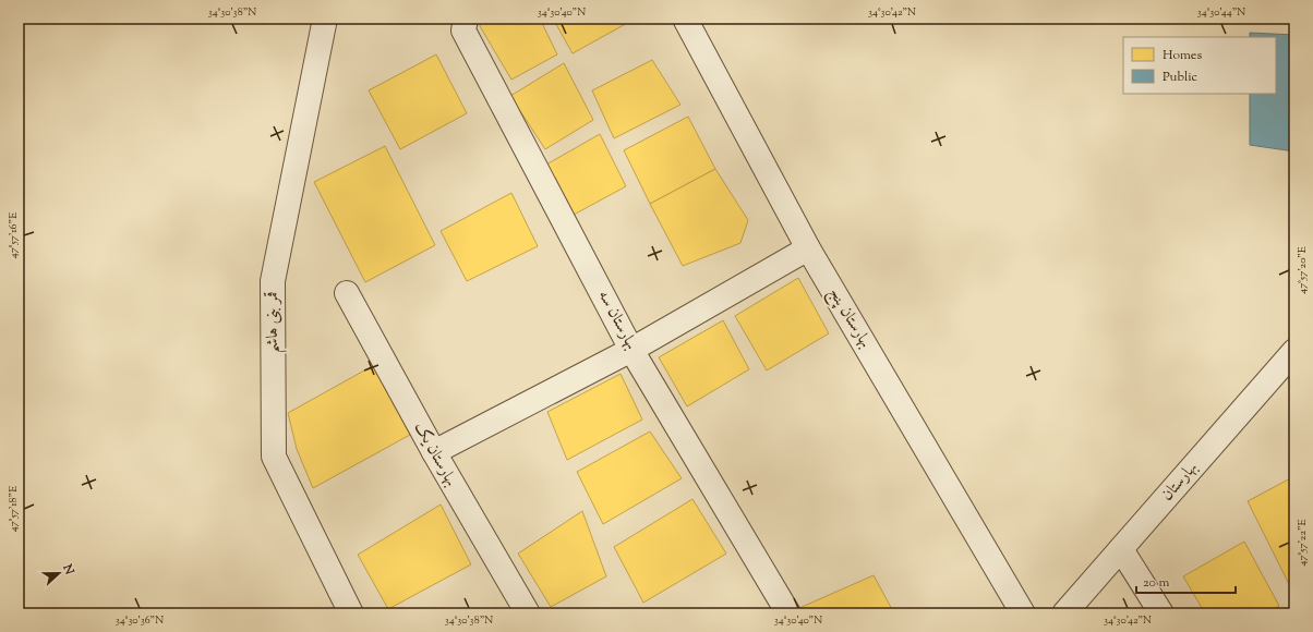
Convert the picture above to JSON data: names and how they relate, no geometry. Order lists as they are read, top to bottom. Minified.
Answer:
{"streets":{"street":["بهارستان پنج","بهارستان سه","قمر بنی هاشم","بهارستان یک","بهارستان"]},"legend":["Homes","Public"],"scale_bar":"20 m","north":"right","coordinates":["34°30'38\"N","34°30'40\"N","34°30'42\"N","34°30'44\"N","47°57'16\"E","47°57'20\"E","47°57'18\"E","47°57'22\"E","34°30'36\"N"]}
